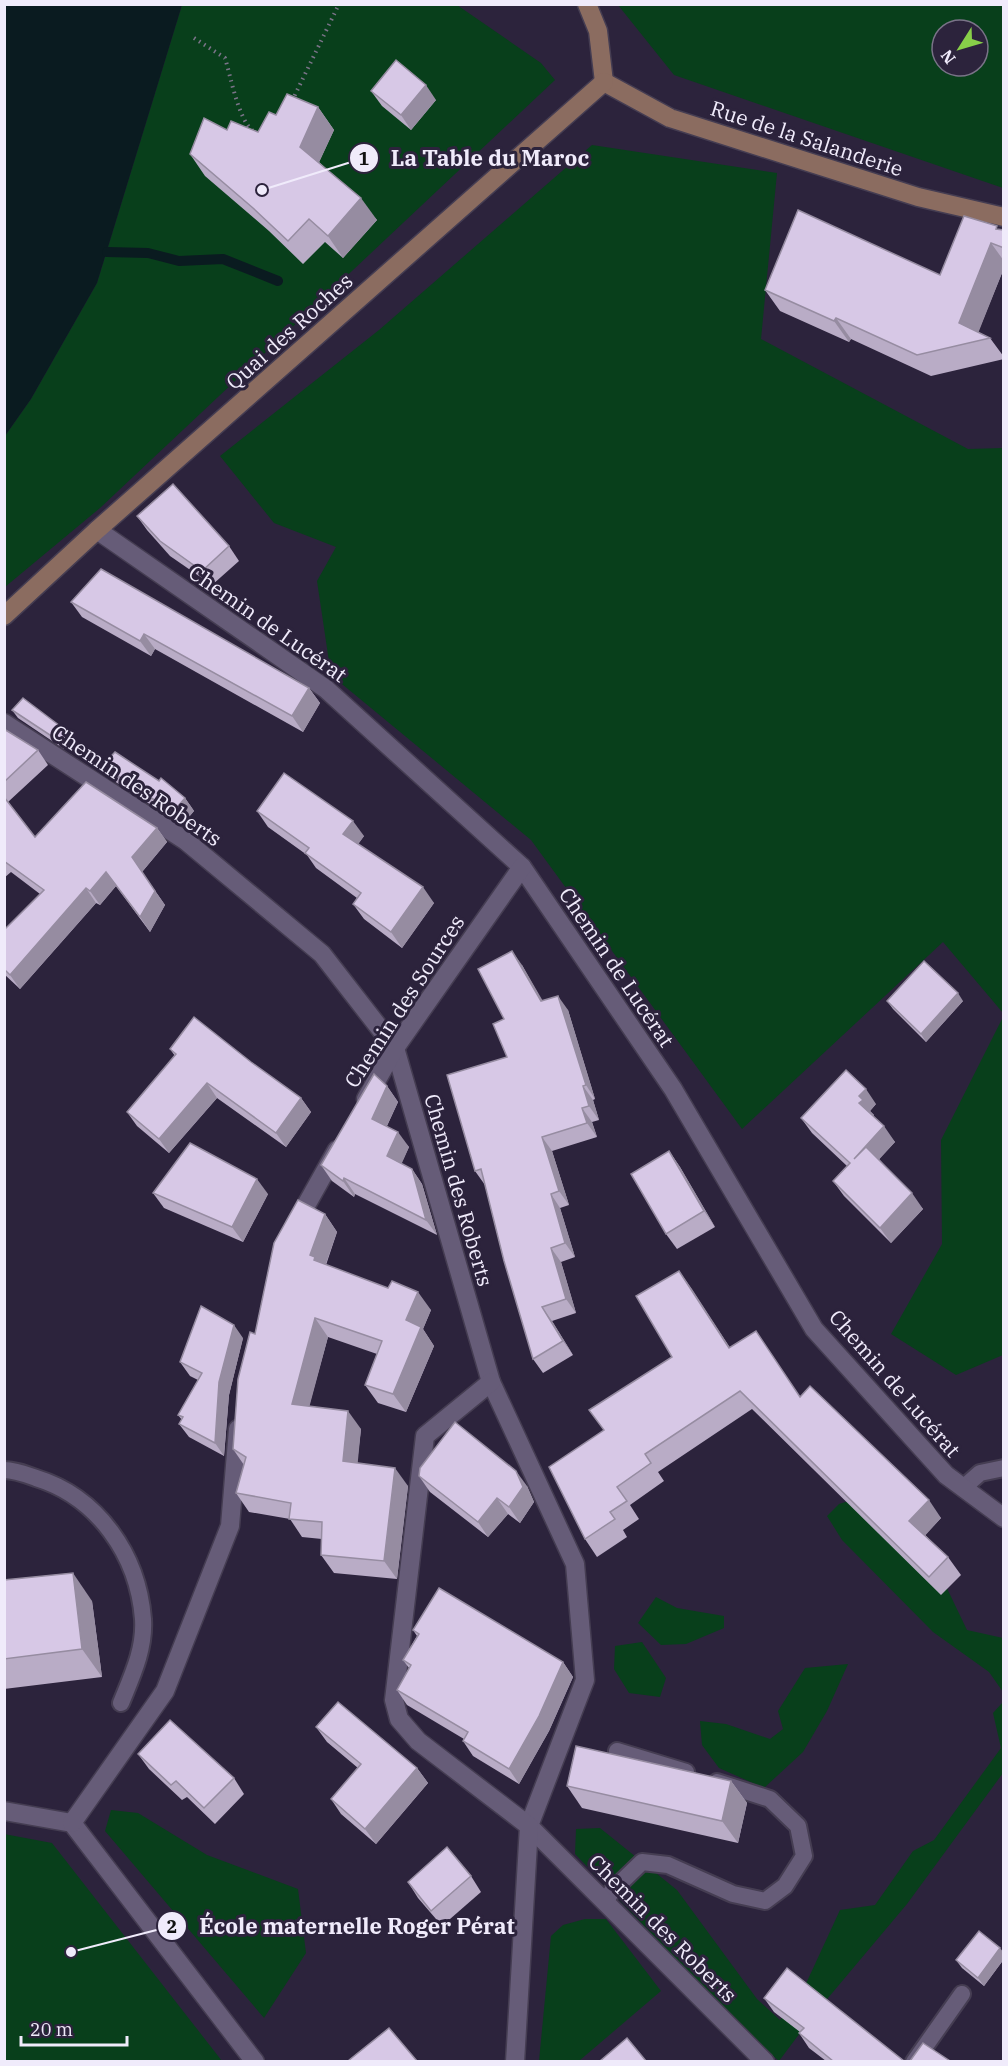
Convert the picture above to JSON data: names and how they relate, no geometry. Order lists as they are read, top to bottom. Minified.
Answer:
{"streets":{"street":["Rue de la Salanderie","Quai des Roches","Chemin de Lucérat","Chemin des Roberts","Chemin des Sources"]},"crossings":[["Rue de la Salanderie","Quai des Roches"],["Quai des Roches","Chemin de Lucérat"],["Chemin de Lucérat","Chemin des Sources"],["Chemin des Roberts","Chemin des Sources"]],"places":["La Table du Maroc","École maternelle Roger Pérat"],"scale_bar":"20 m","north":"bottom left"}
